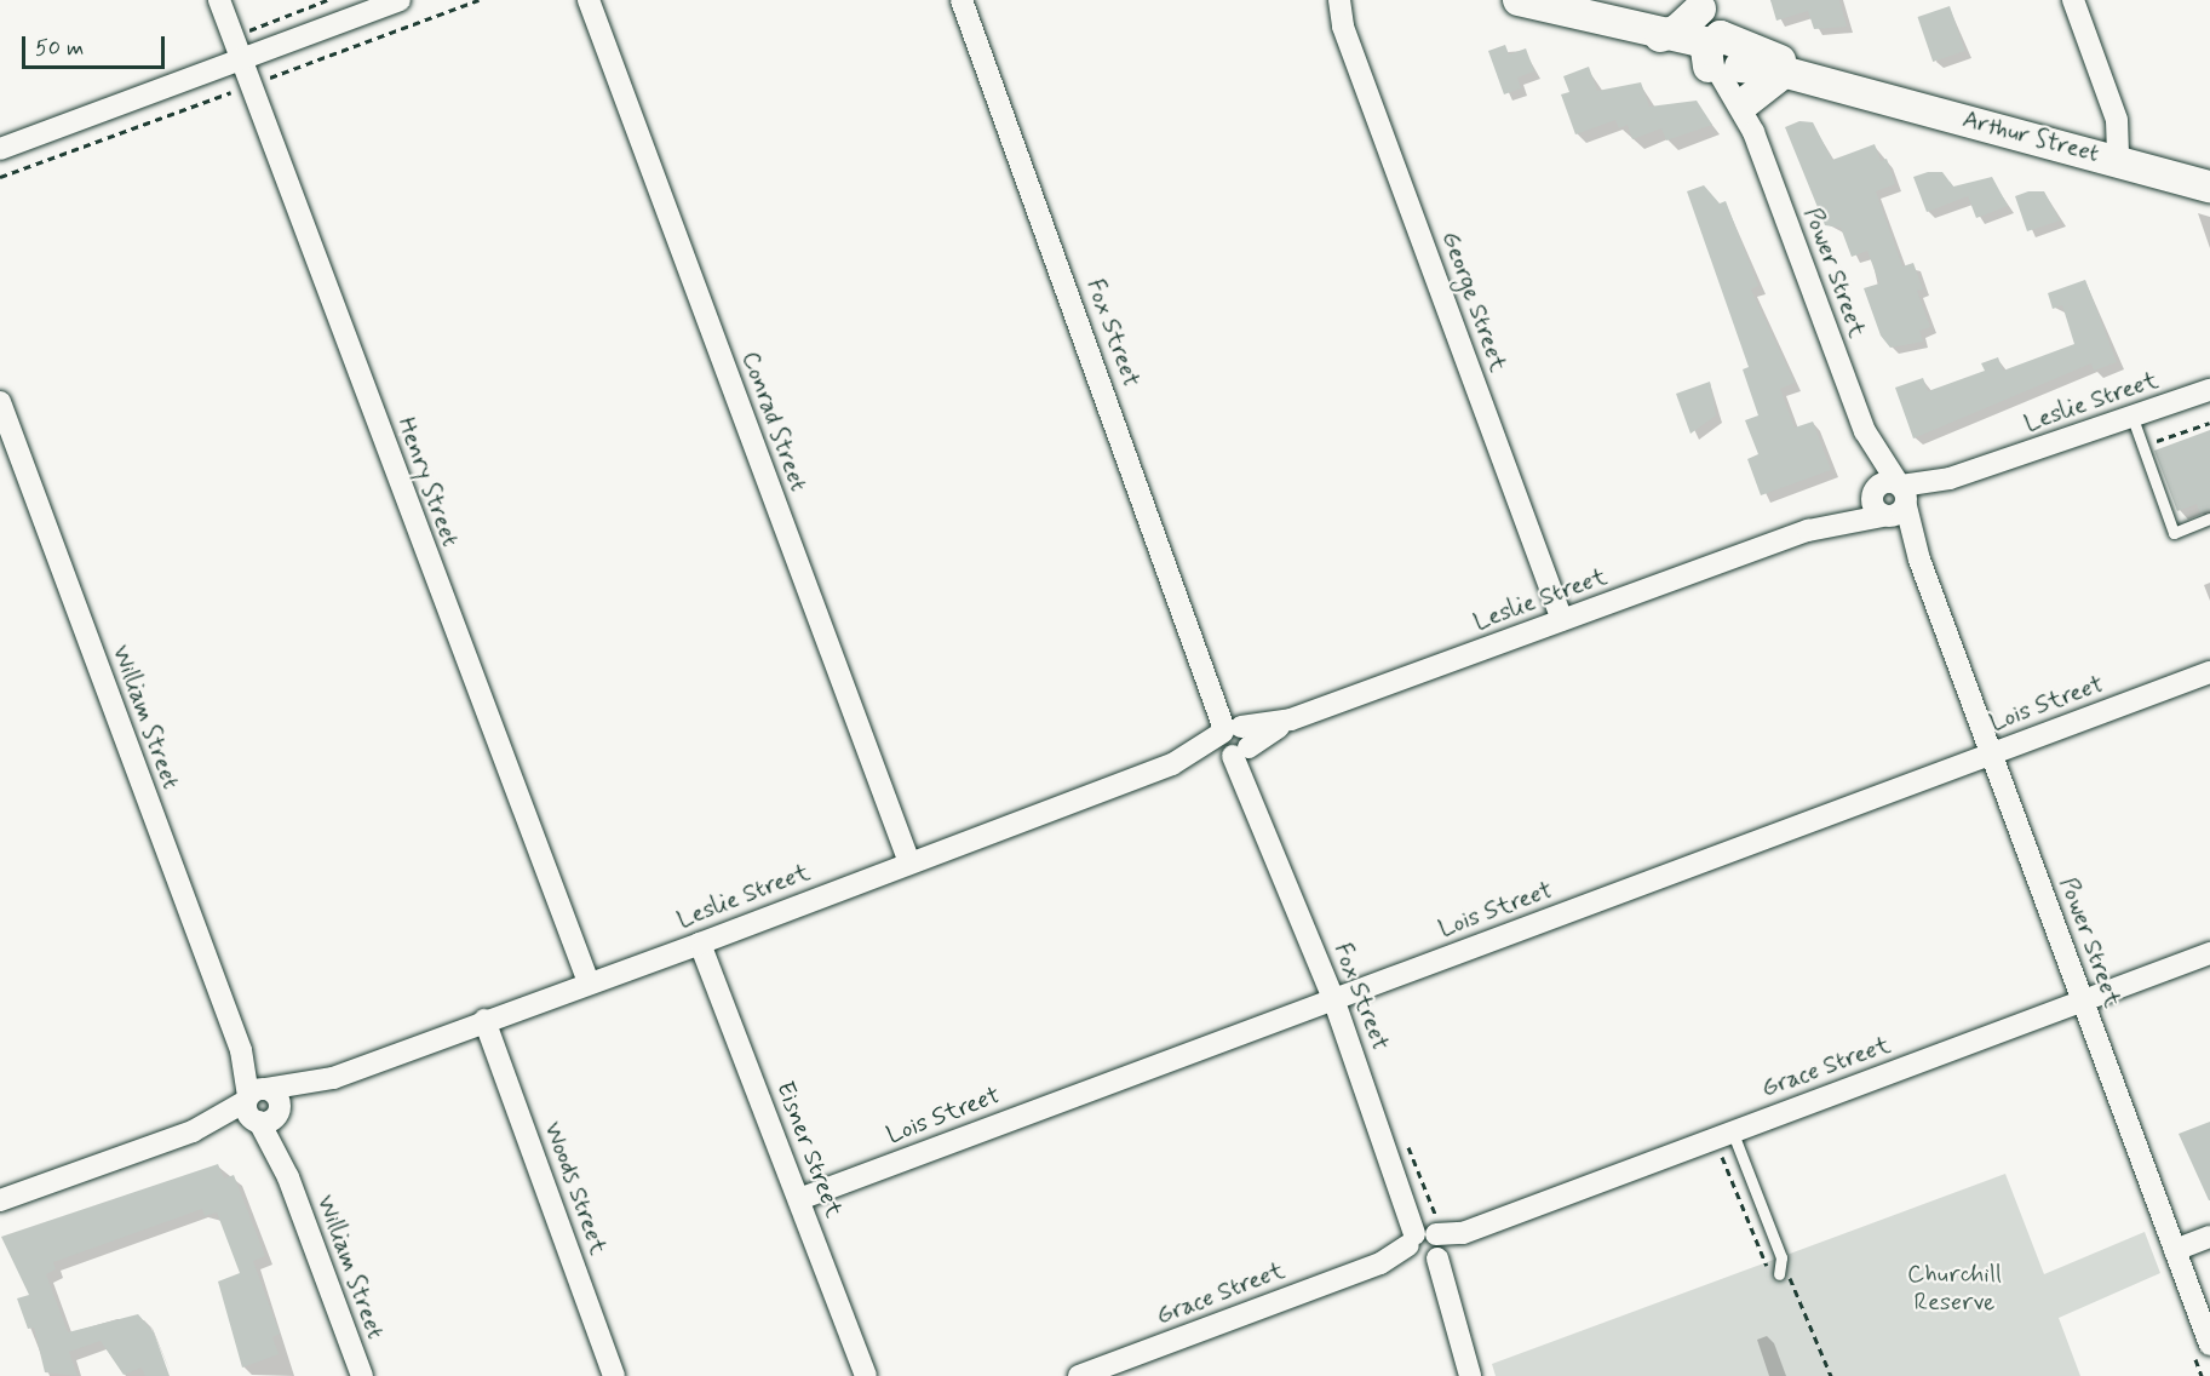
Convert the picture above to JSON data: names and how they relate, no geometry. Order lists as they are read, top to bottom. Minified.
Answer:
{"streets":{"street":["Arthur Street","Power Street","George Street","Fox Street","Leslie Street","Conrad Street","Henry Street","Lois Street","William Street","Grace Street","Eisner Street","Woods Street"]},"crossings":[["Arthur Street","Power Street"],["Power Street","Leslie Street"],["Power Street","Lois Street"],["Power Street","Grace Street"],["George Street","Leslie Street"],["Fox Street","Leslie Street"],["Fox Street","Lois Street"],["Fox Street","Grace Street"],["Leslie Street","Conrad Street"],["Leslie Street","Henry Street"],["Leslie Street","William Street"],["Leslie Street","Eisner Street"],["Leslie Street","Woods Street"],["Lois Street","Eisner Street"]],"parks":["Churchill Reserve"],"scale_bar":"50 m"}
